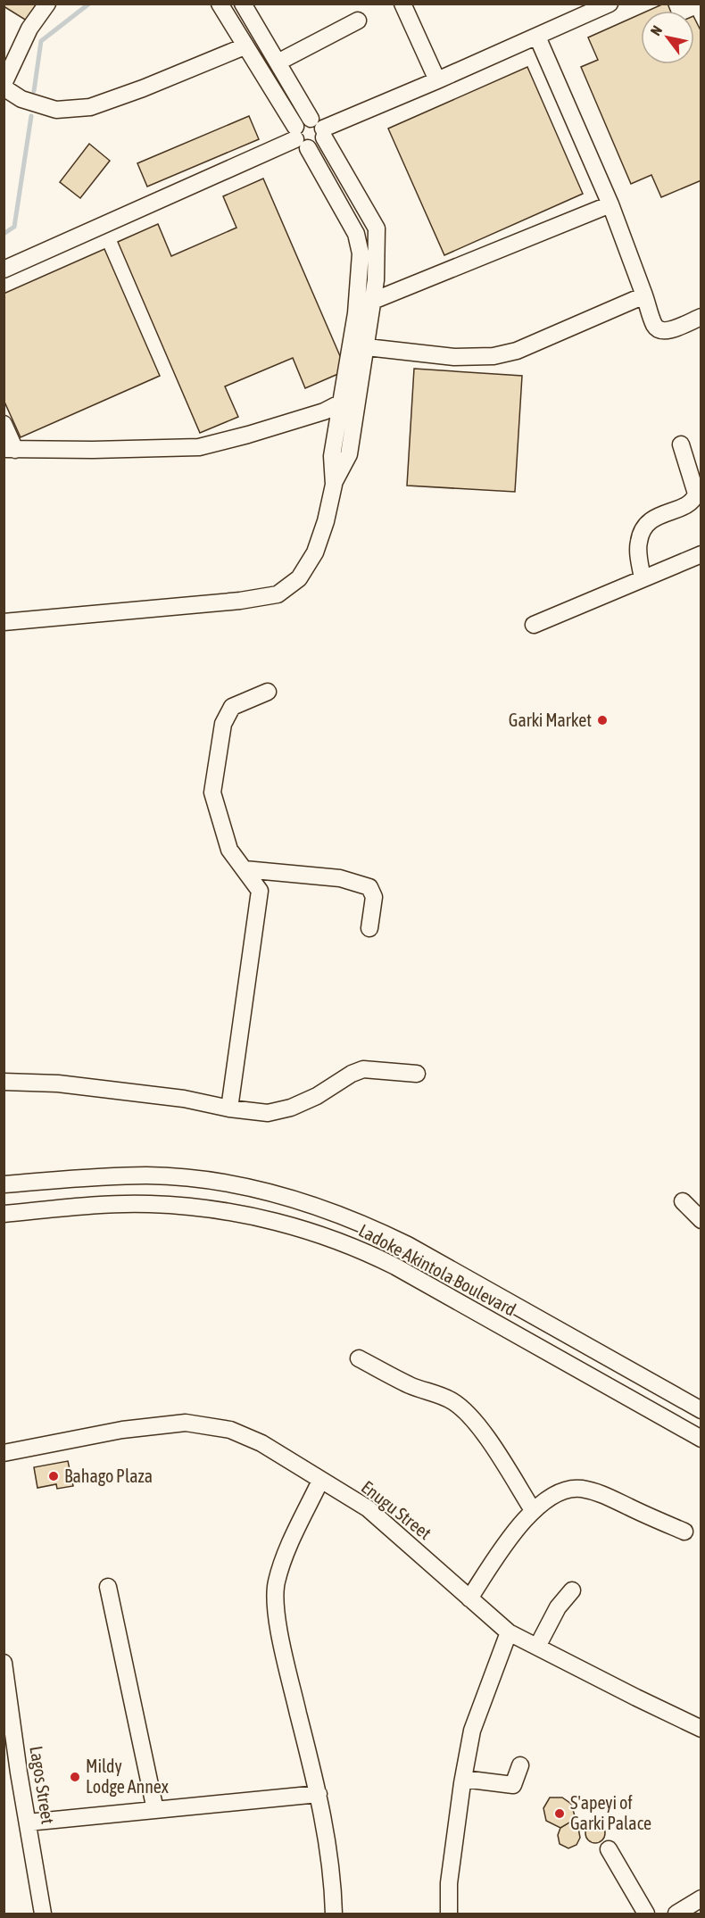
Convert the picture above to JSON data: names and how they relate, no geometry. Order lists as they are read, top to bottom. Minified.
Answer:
{"streets":{"street":["Ladoke Akintola Boulevard","Enugu Street","Lagos Street"]},"places":["Garki Market","Bahago Plaza","Mildy Lodge Annex","S'apeyi of Garki Palace"],"north":"top left"}
